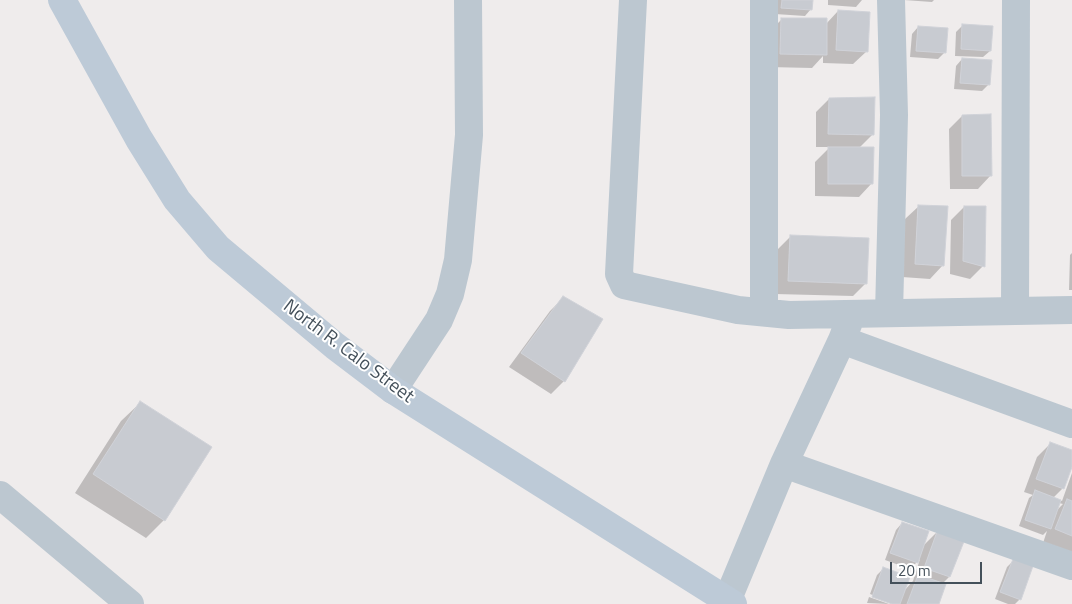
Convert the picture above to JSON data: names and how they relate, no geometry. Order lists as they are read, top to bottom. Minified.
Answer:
{"streets":{"main road":["North R. Calo Street"]},"scale_bar":"20 m"}
